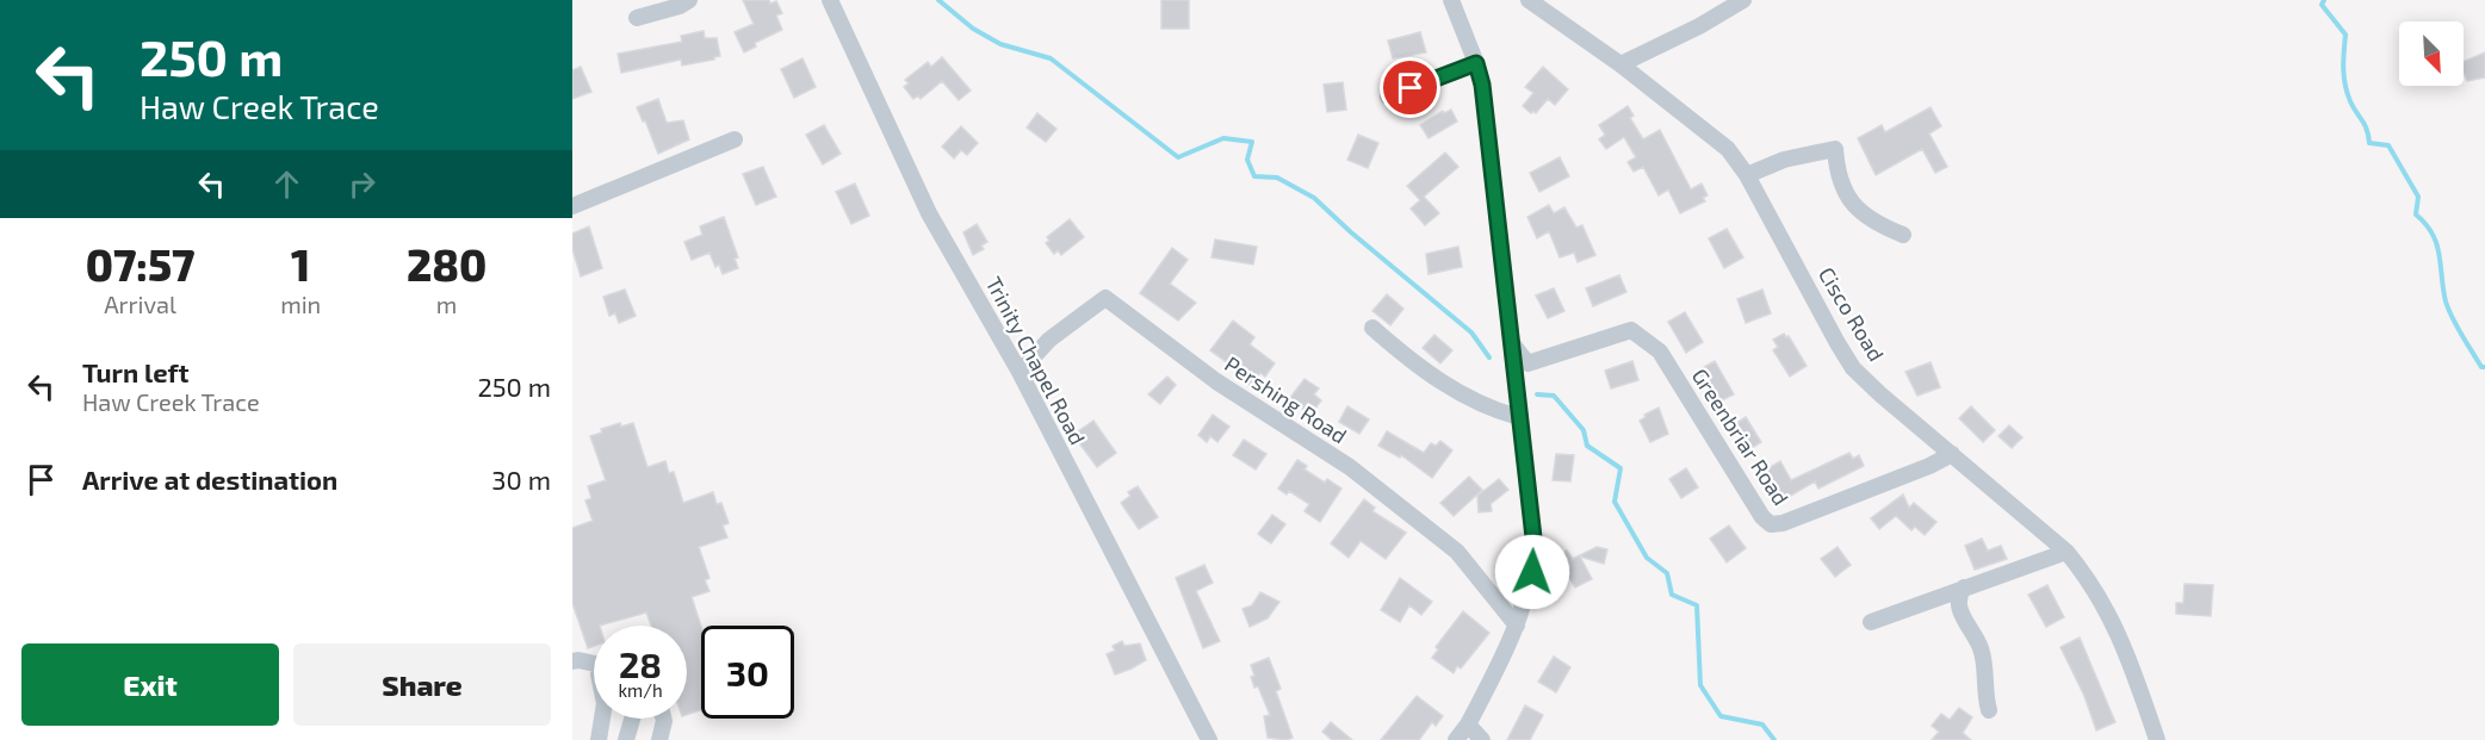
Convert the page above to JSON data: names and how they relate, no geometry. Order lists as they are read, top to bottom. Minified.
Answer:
{"streets":{"street":["Cisco Road","Trinity Chapel Road","Pershing Road","Greenbriar Road"]},"crossings":[["Cisco Road","Greenbriar Road"],["Trinity Chapel Road","Pershing Road"]],"north":"bottom right","page":{"turn":["250 m","Haw Creek Trace"],"eta":["07:57","Arrival","1","min","280","m"],"list":[{"name":"Turn left","note":"Haw Creek Trace","value":"250 m"},{"name":"Arrive at destination","value":"30 m"}],"speed":"28 km/h","limit":"30","buttons":["Exit","Share"]}}
